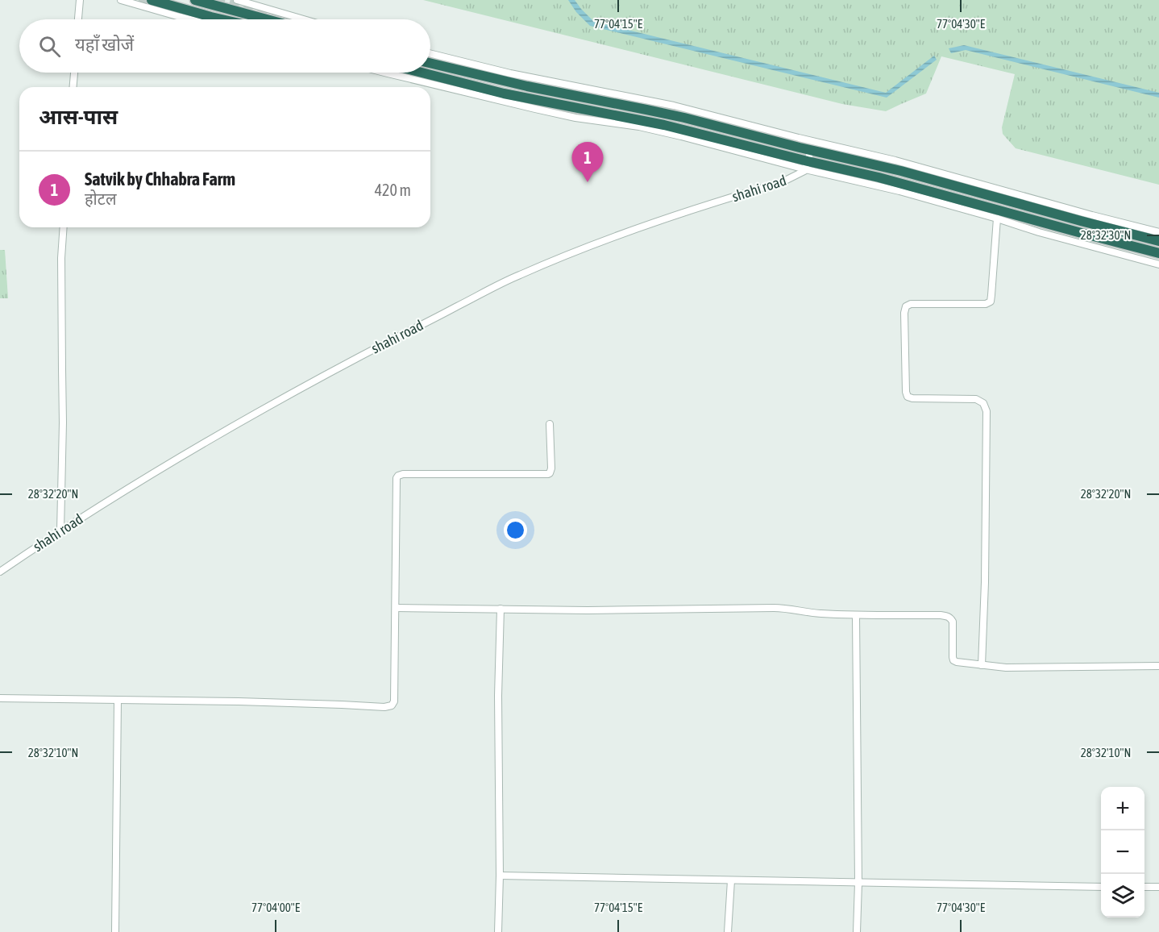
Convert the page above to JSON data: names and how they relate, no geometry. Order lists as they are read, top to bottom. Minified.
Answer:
{"streets":{"street":["shahi road"]},"page":{"search":"यहाँ खोजें","heading":"आस-पास","pins":"1","list":[{"mark":"1","name":"Satvik by Chhabra Farm","note":"होटल","value":"420 m"}],"map_buttons":["+","−"]},"coordinates":["77°04'15\"E","77°04'30\"E","28°32'30\"N","28°32'20\"N","28°32'10\"N","77°04'00\"E"]}
